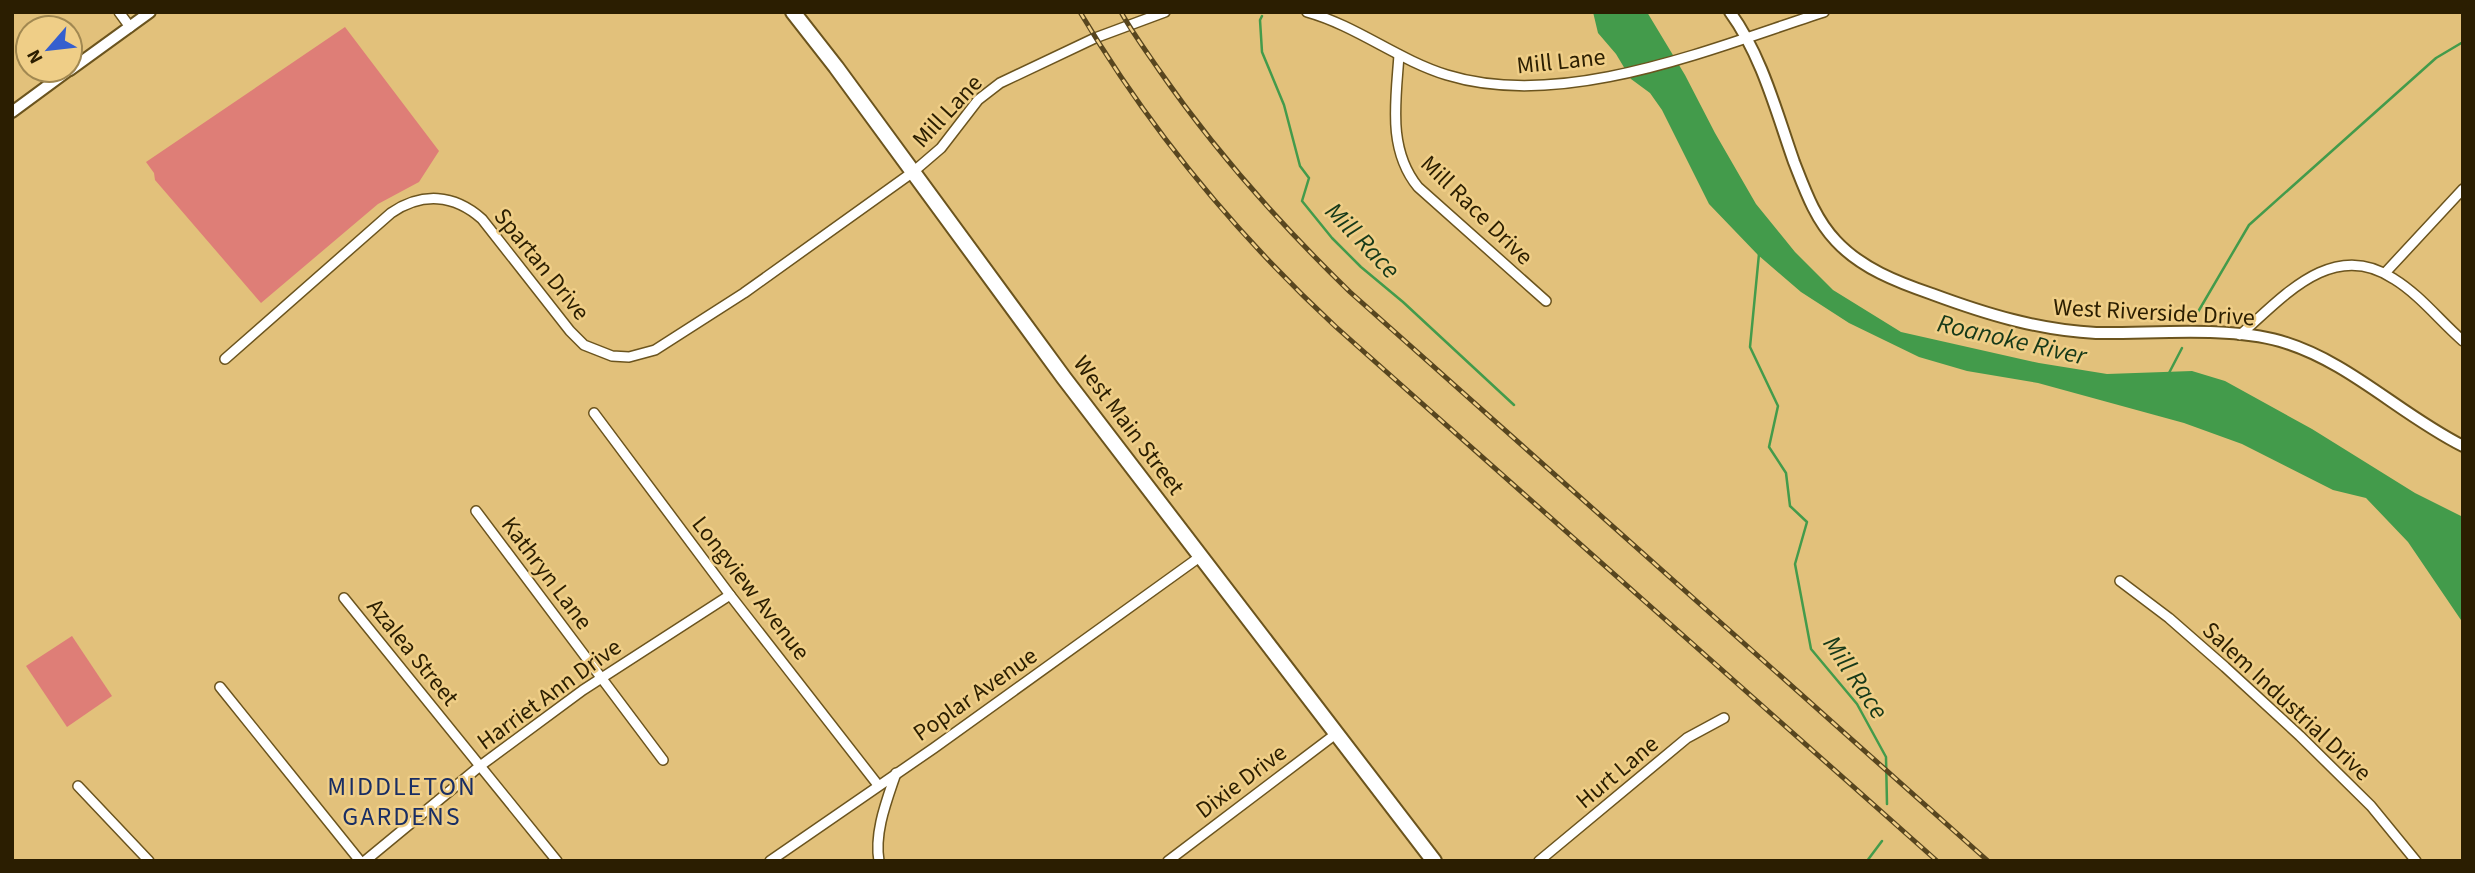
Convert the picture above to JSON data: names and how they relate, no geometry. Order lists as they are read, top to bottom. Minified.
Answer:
{"streets":{"main road":["West Main Street"],"street":["Mill Lane","Mill Race Drive","Spartan Drive","West Riverside Drive","Kathryn Lane","Longview Avenue","Azalea Street","Harriet Ann Drive","Poplar Avenue","Salem Industrial Drive","Hurt Lane","Dixie Drive"]},"crossings":[["Mill Lane","Mill Race Drive"],["Mill Lane","Spartan Drive"],["Mill Lane","West Riverside Drive"],["Mill Lane","West Main Street"],["Spartan Drive","West Main Street"],["West Main Street","Poplar Avenue"],["West Main Street","Dixie Drive"],["Kathryn Lane","Harriet Ann Drive"],["Longview Avenue","Harriet Ann Drive"],["Longview Avenue","Poplar Avenue"],["Azalea Street","Harriet Ann Drive"]],"districts":["MIDDLETON GARDENS"],"water":["Mill Race","Roanoke River"],"north":"bottom left"}
